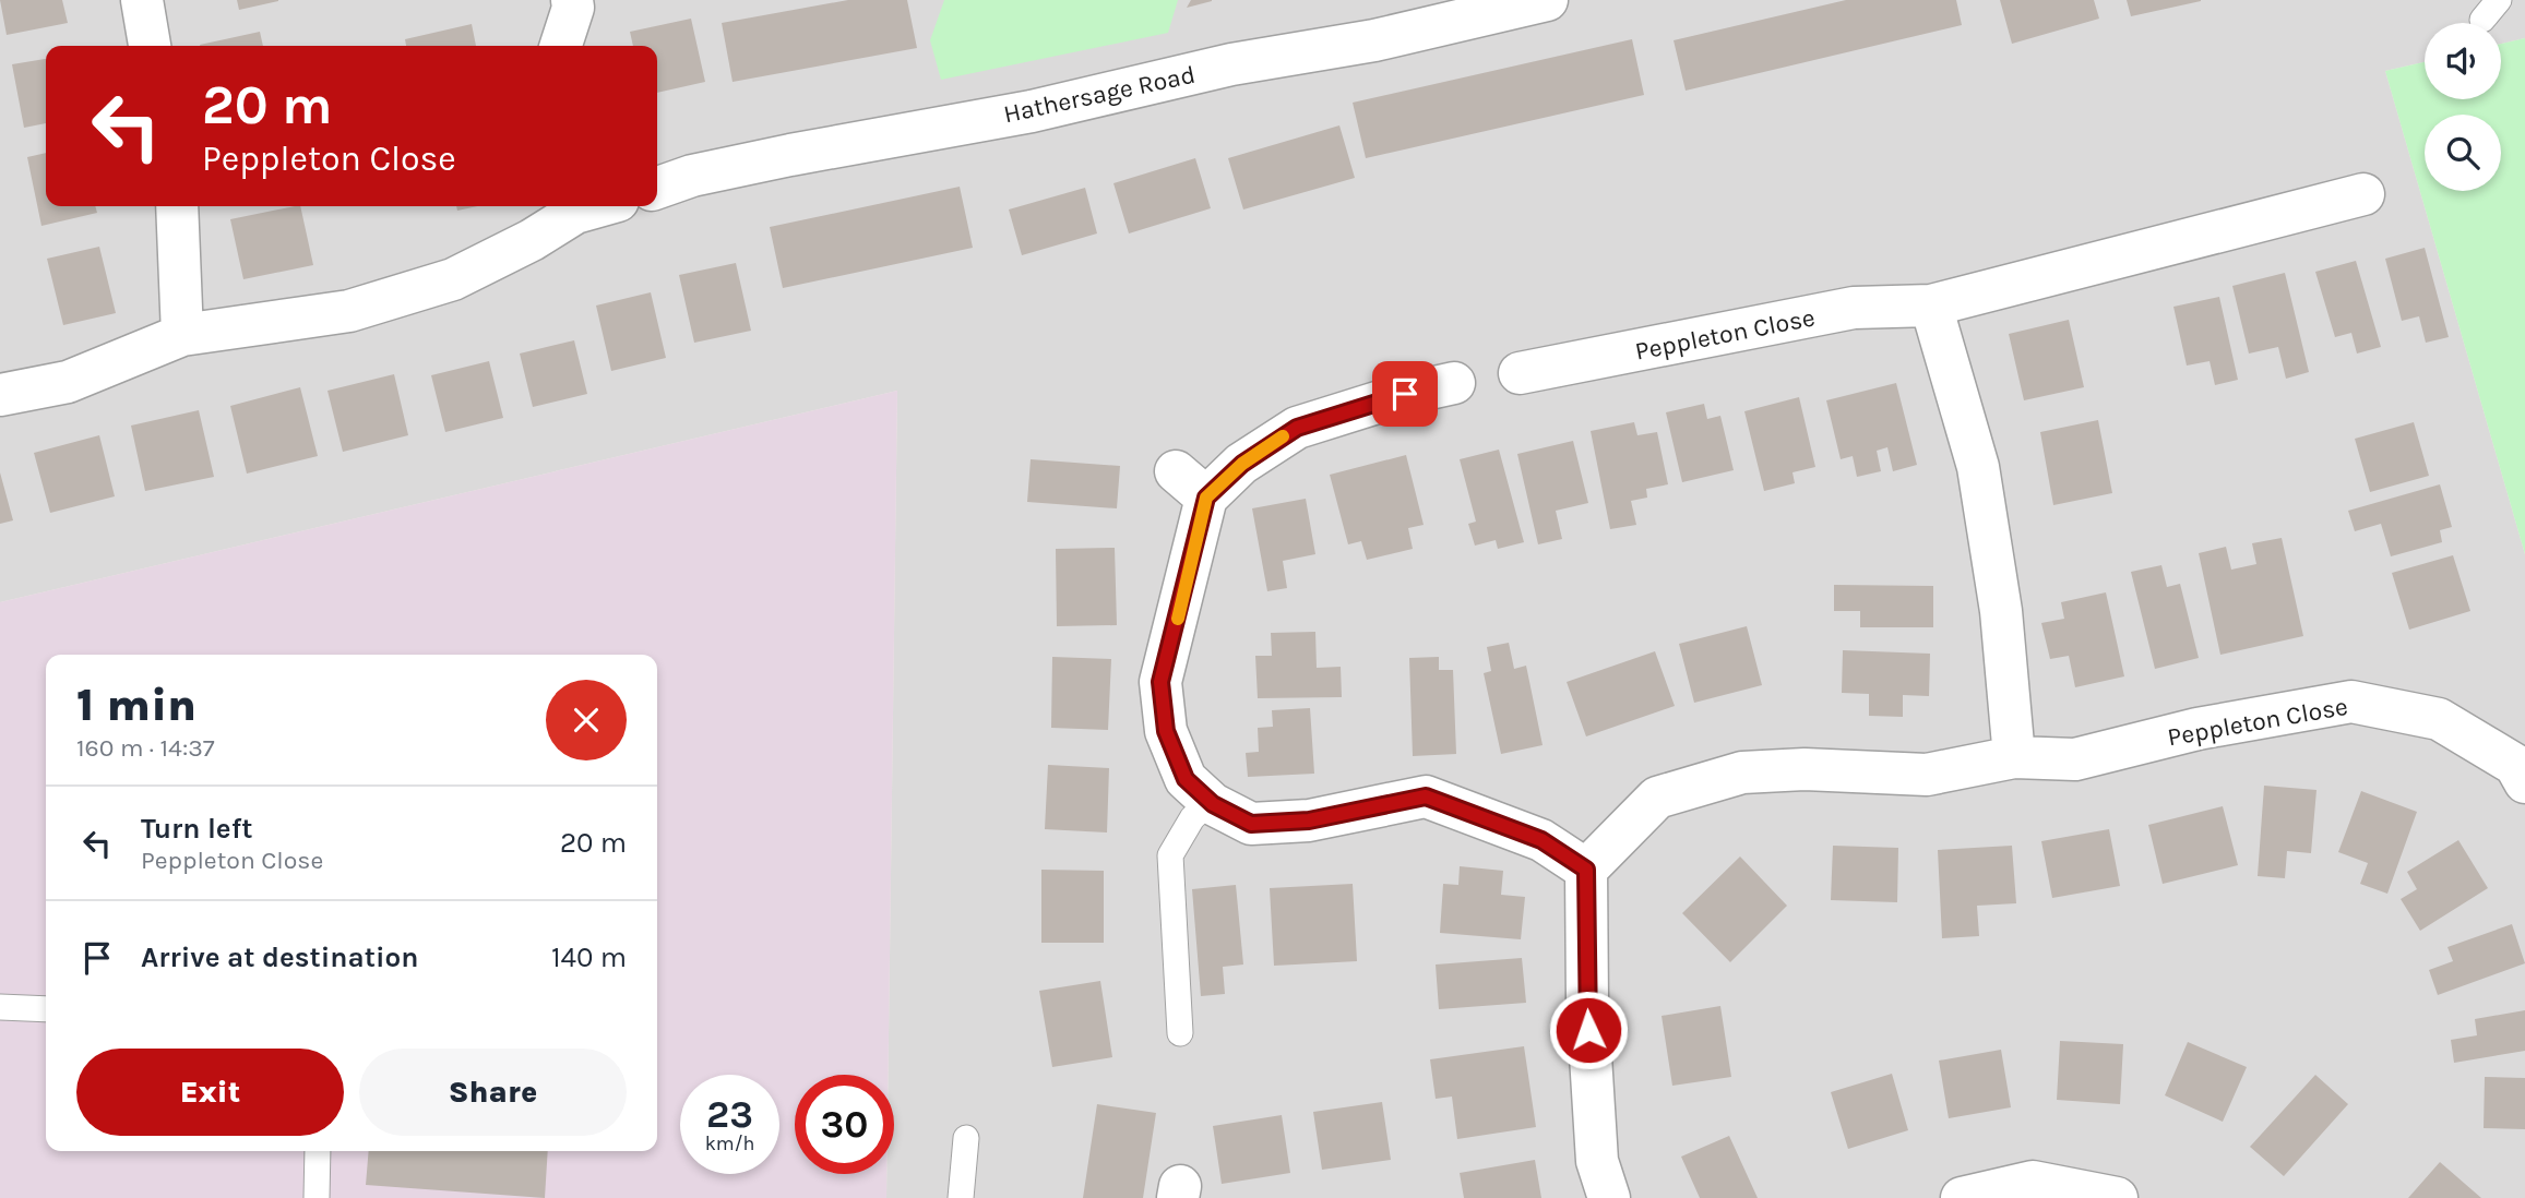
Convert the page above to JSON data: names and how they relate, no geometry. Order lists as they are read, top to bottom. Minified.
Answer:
{"streets":{"street":["Hathersage Road","Peppleton Close"]},"page":{"turn":["20 m","Peppleton Close"],"heading":["1 min","160 m · 14:37"],"list":[{"name":"Turn left","note":"Peppleton Close","value":"20 m"},{"name":"Arrive at destination","value":"140 m"}],"buttons":["Exit","Share"],"speed":"23 km/h","limit":"30"}}
